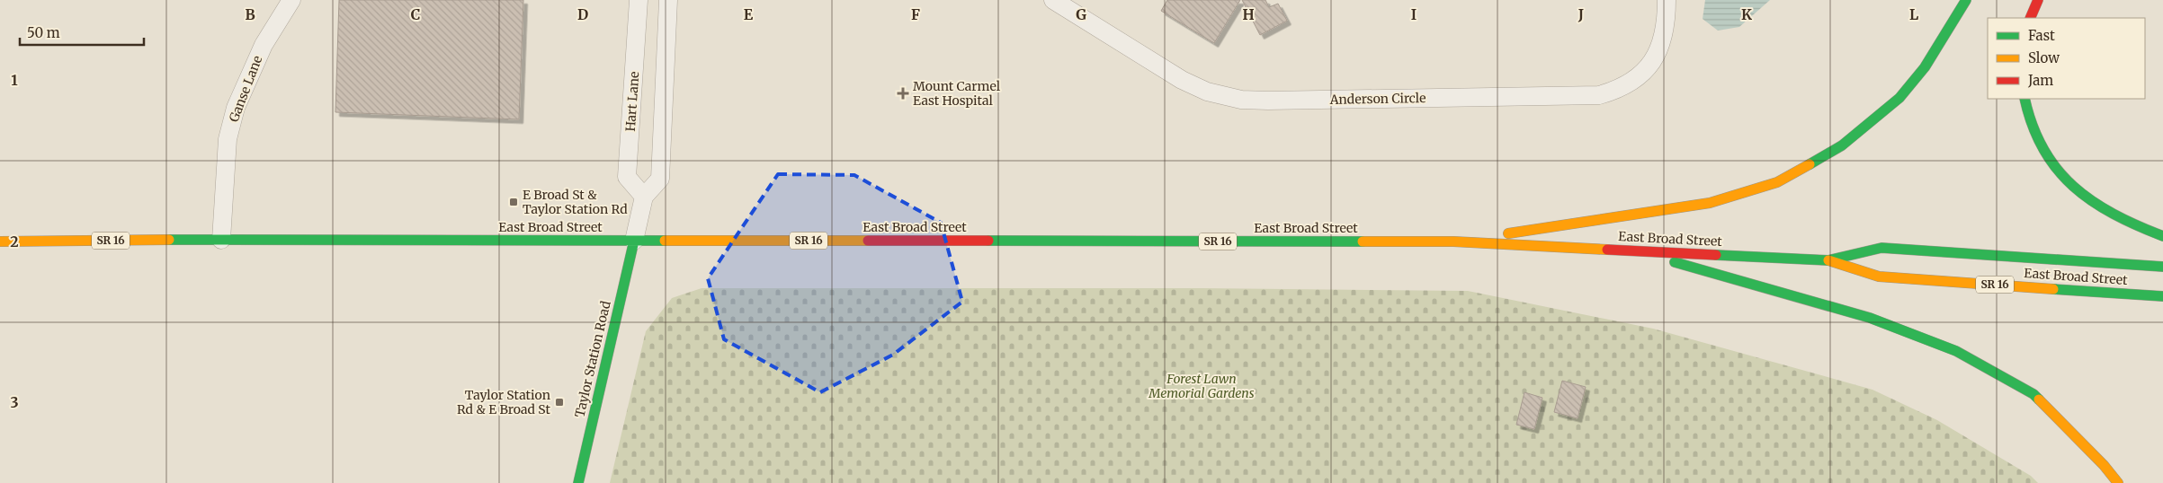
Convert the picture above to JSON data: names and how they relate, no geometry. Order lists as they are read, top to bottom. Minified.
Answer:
{"streets":{"main road":["East Broad Street","SR 16","Taylor Station Road"],"street":["Ganse Lane","Anderson Circle","Hart Lane"]},"crossings":[["Ganse Lane","East Broad Street"],["East Broad Street","Taylor Station Road"]],"parks":["Forest Lawn Memorial Gardens"],"places":{"health":["Mount Carmel East Hospital"],"transit":["E Broad St & Taylor Station Rd","Taylor Station Rd & E Broad St"]},"legend":["Fast","Slow","Jam"],"scale_bar":"50 m","grid":{"columns":["B","C","D","E","F","G","H","I","J","K","L"],"rows":["1","2","3"]}}
